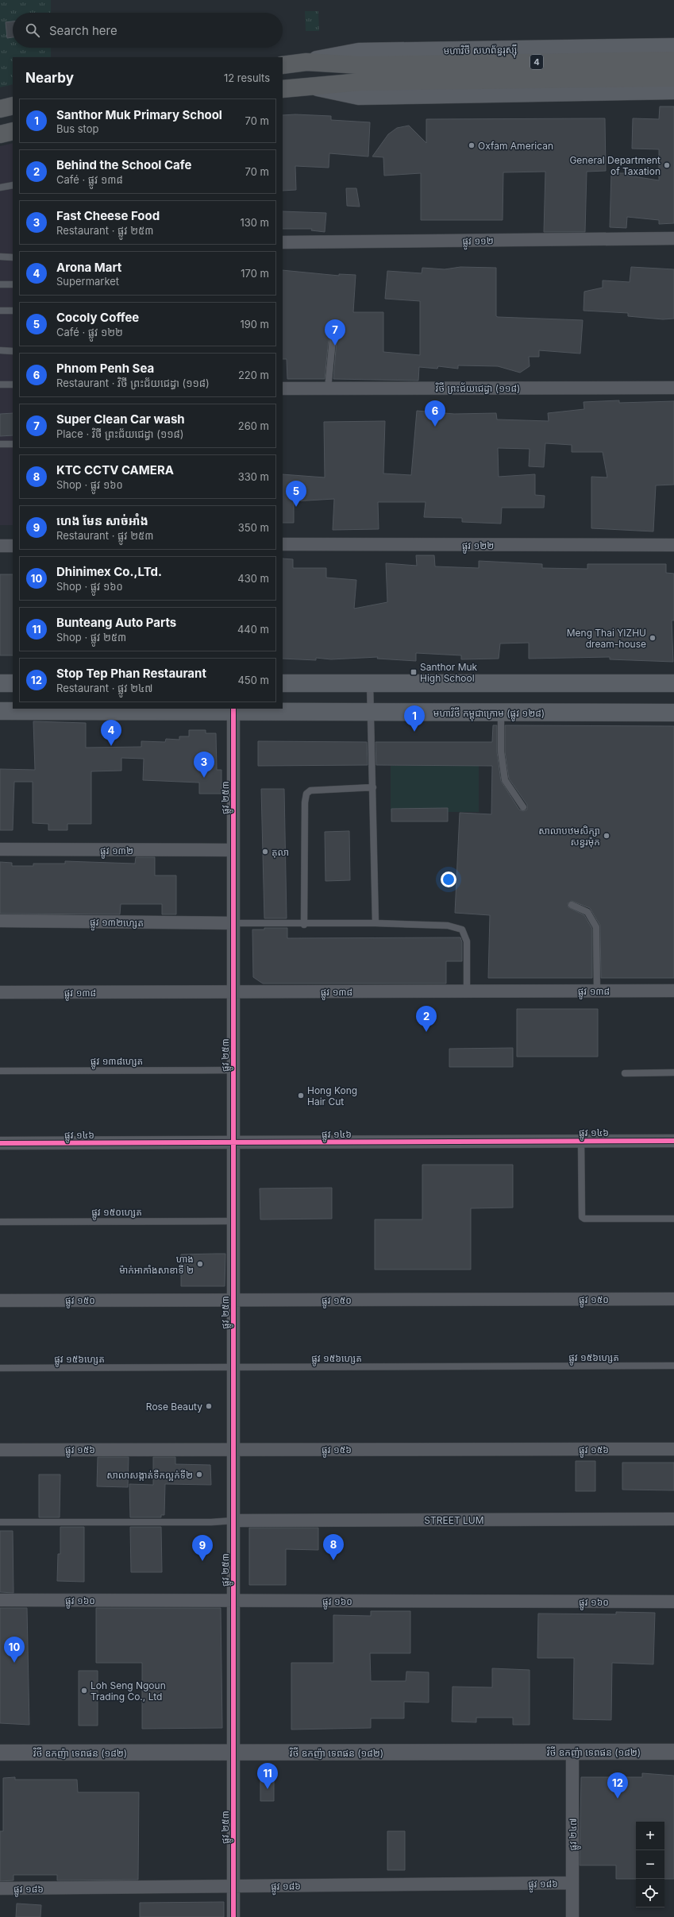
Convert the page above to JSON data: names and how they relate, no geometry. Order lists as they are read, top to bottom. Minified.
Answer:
{"streets":{"highway":["មហាវិថី សហព័ន្ធរុស្ស៊ី","4"],"main road":["មហាវិថី កម្ពុជាក្រោម (ផ្លូវ ១២៨)"],"street":["ផ្លូវ ១១២","វិថី ព្រះជ័យជេដ្ធា (១១៨)","ផ្លូវ ១២២","ផ្លូវ ២៥៣","ផ្លូវ ១៣២","ផ្លូវ ១៣២ហ្សេត","ផ្លូវ ១៣៨","ផ្លូវ ១៤៦","ផ្លូវ ១៥០","ផ្លូវ ១៥៦","STREET LUM","ផ្លូវ ១៦០","វិថី ឧកញ៉ា ទេពផន (១៨២)","ផ្លូវ ២៤៧","ផ្លូវ ១៨៦"],"lane":["ផ្លូវ ១៣៨ហ្សេត","ផ្លូវ ១៥០ហ្សេត","ផ្លូវ ១៥៦ហ្សេត"]},"crossings":[["មហាវិថី កម្ពុជាក្រោម (ផ្លូវ ១២៨)","ផ្លូវ ២៥៣"],["ផ្លូវ ២៥៣","ផ្លូវ ១៣២"],["ផ្លូវ ២៥៣","ផ្លូវ ១៣២ហ្សេត"],["ផ្លូវ ២៥៣","ផ្លូវ ១៣៨"],["ផ្លូវ ២៥៣","ផ្លូវ ១៣៨ហ្សេត"],["ផ្លូវ ២៥៣","ផ្លូវ ១៤៦"],["ផ្លូវ ២៥៣","ផ្លូវ ១៥០ហ្សេត"],["ផ្លូវ ២៥៣","ផ្លូវ ១៥០"],["ផ្លូវ ២៥៣","ផ្លូវ ១៥៦ហ្សេត"],["ផ្លូវ ២៥៣","ផ្លូវ ១៥៦"],["ផ្លូវ ២៥៣","STREET LUM"],["ផ្លូវ ២៥៣","ផ្លូវ ១៦០"],["ផ្លូវ ២៥៣","វិថី ឧកញ៉ា ទេពផន (១៨២)"],["ផ្លូវ ២៥៣","ផ្លូវ ១៨៦"],["វិថី ឧកញ៉ា ទេពផន (១៨២)","ផ្លូវ ២៤៧"],["ផ្លូវ ២៤៧","ផ្លូវ ១៨៦"]],"places":{"other":["Oxfam American","General Department of Taxation","Meng Thai YIZHU dream-house","សាលាបឋមសិក្សា សន្ធរម៉ុក","តុលា","Hong Kong Hair Cut","ហាង ម៉ាក់អាកាំងសាខាទី ២","Rose Beauty","សាលាសង្កាត់ទឹកល្អក់ទី២","Loh Seng Ngoun Trading Co., Ltd"],"transit":["Santhor Muk High School"]},"page":{"search":"Search here","heading":["Nearby","12 results"],"list":[{"mark":"1","name":"Santhor Muk Primary School","note":"Bus stop","value":"70 m"},{"mark":"2","name":"Behind the School Cafe","note":"Café · ផ្លូវ ១៣៨","value":"70 m"},{"mark":"3","name":"Fast Cheese Food","note":"Restaurant · ផ្លូវ ២៥៣","value":"130 m"},{"mark":"4","name":"Arona Mart","note":"Supermarket","value":"170 m"},{"mark":"5","name":"Cocoly Coffee","note":"Café · ផ្លូវ ១២២","value":"190 m"},{"mark":"6","name":"Phnom Penh Sea","note":"Restaurant · វិថី ព្រះជ័យជេដ្ធា (១១៨)","value":"220 m"},{"mark":"7","name":"Super Clean Car wash","note":"Place · វិថី ព្រះជ័យជេដ្ធា (១១៨)","value":"260 m"},{"mark":"8","name":"KTC CCTV CAMERA","note":"Shop · ផ្លូវ ១៦០","value":"330 m"},{"mark":"9","name":"ហេង មែន សាច់អាំង","note":"Restaurant · ផ្លូវ ២៥៣","value":"350 m"},{"mark":"10","name":"Dhinimex Co.,LTd.","note":"Shop · ផ្លូវ ១៦០","value":"430 m"},{"mark":"11","name":"Bunteang Auto Parts","note":"Shop · ផ្លូវ ២៥៣","value":"440 m"},{"mark":"12","name":"Stop Tep Phan Restaurant","note":"Restaurant · ផ្លូវ ២៤៧","value":"450 m"}],"pins":["7","6","5","1","4","3","2","8","9","10","11","12"],"map_buttons":["+","−"]}}
